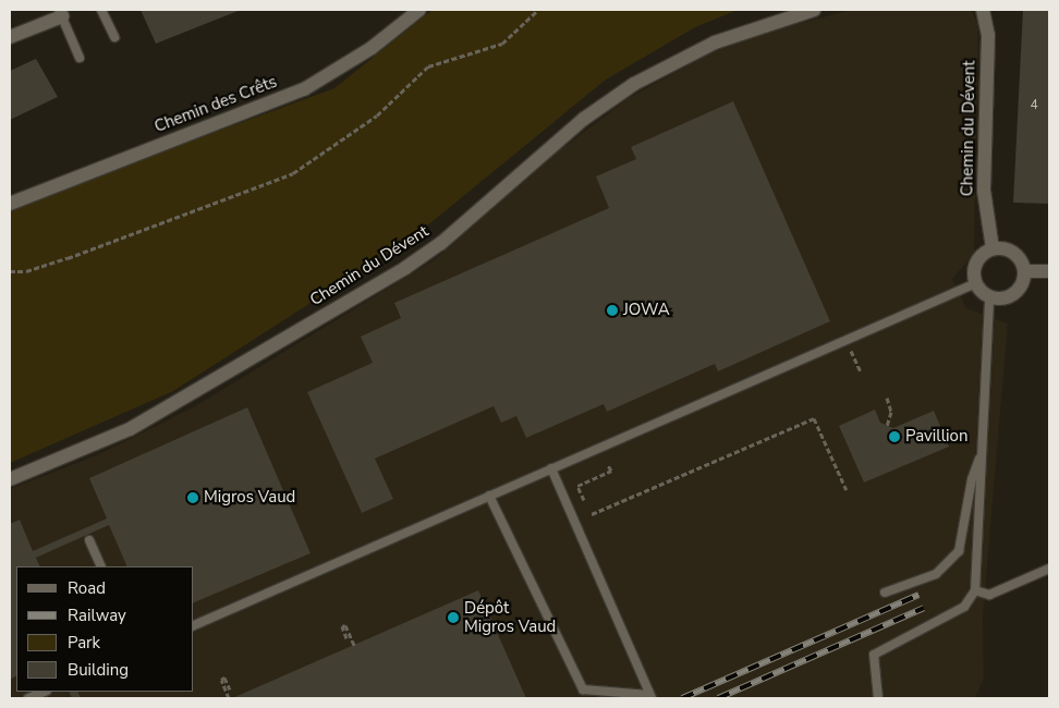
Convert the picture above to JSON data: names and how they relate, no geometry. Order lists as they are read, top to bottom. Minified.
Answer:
{"streets":{"street":["Chemin des Crêts","Chemin du Dévent"]},"places":["JOWA","Pavillion","Migros Vaud","Dépôt Migros Vaud"],"house_numbers":["4"],"legend":["Road","Railway","Park","Building"]}
